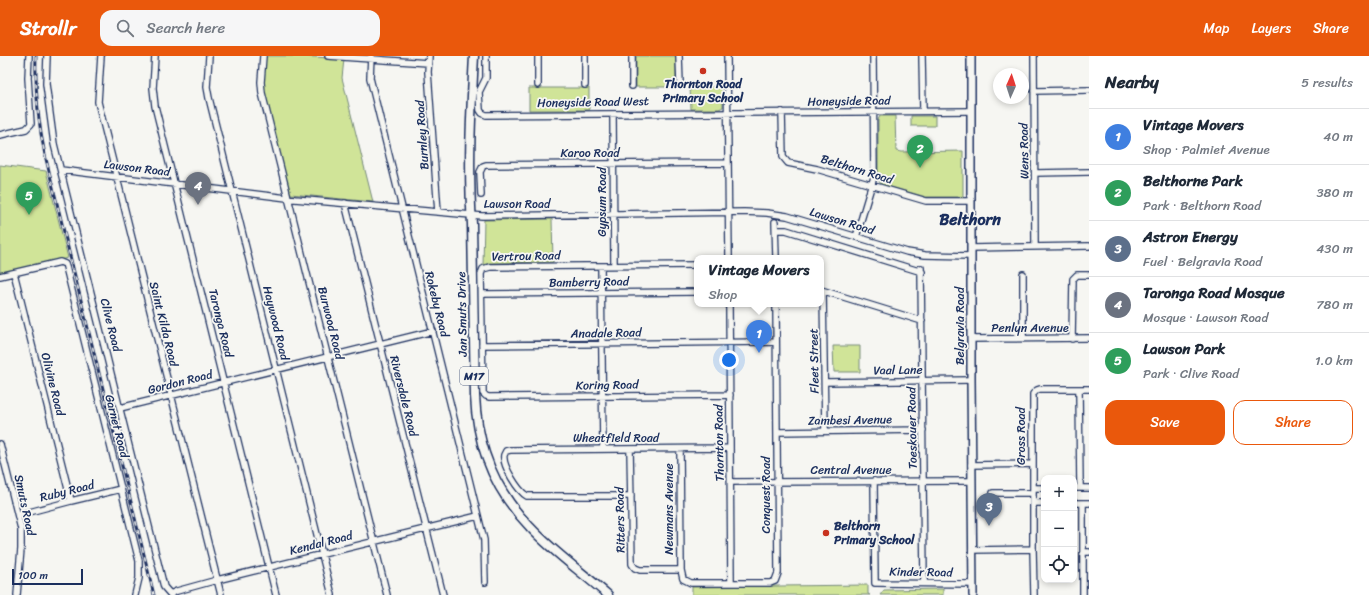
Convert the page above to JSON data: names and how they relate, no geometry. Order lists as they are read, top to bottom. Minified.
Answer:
{"streets":{"main road":["Jan Smuts Drive","M17"],"street":["Honeyside Road","Honeyside Road West","Burnley Road","Wens Road","Karoo Road","Lawson Road","Belthorn Road","Gypsum Road","Vertrou Road","Bamberry Road","Rokeby Road","Taronga Road","Haywood Road","Burwood Road","Saint Kilda Road","Clive Road","Belgravia Road","Penlyn Avenue","Anadale Road","Fleet Street","Vaal Lane","Gordon Road","Olivine Road","Koring Road","Riversdale Road","Zambesi Avenue","Garnet Road","Toeskouer Road","Gross Road","Wheatfield Road","Thornton Road","Central Avenue","Ruby Road","Conquest Road","Smuts Road","Newmans Avenue","Ritters Road","Kendal Road","Kinder Road"]},"crossings":[["Honeyside Road","Honeyside Road West"],["Honeyside Road","Belthorn Road"],["Honeyside Road","Belgravia Road"],["Honeyside Road West","Gypsum Road"],["Burnley Road","Lawson Road"],["Karoo Road","Gypsum Road"],["Lawson Road","Gypsum Road"],["Lawson Road","Rokeby Road"],["Lawson Road","Jan Smuts Drive"],["Lawson Road","Taronga Road"],["Lawson Road","Haywood Road"],["Lawson Road","Burwood Road"],["Lawson Road","Saint Kilda Road"],["Lawson Road","Clive Road"],["Lawson Road","Belgravia Road"],["Lawson Road","Riversdale Road"],["Belthorn Road","Belgravia Road"],["Gypsum Road","Vertrou Road"],["Vertrou Road","Bamberry Road"],["Vertrou Road","Anadale Road"],["Vertrou Road","Koring Road"],["Rokeby Road","Gordon Road"],["Rokeby Road","Kendal Road"],["Taronga Road","Gordon Road"],["Taronga Road","Kendal Road"],["Haywood Road","Gordon Road"],["Haywood Road","Kendal Road"],["Burwood Road","Gordon Road"],["Burwood Road","Kendal Road"],["Saint Kilda Road","Gordon Road"],["Saint Kilda Road","Kendal Road"],["Clive Road","Gordon Road"],["Clive Road","Kendal Road"],["Belgravia Road","Penlyn Avenue"],["Belgravia Road","Vaal Lane"],["Belgravia Road","Central Avenue"],["Belgravia Road","Kinder Road"],["Anadale Road","Thornton Road"],["Anadale Road","Conquest Road"],["Fleet Street","Vaal Lane"],["Fleet Street","Zambesi Avenue"],["Vaal Lane","Toeskouer Road"],["Gordon Road","Riversdale Road"],["Olivine Road","Garnet Road"],["Olivine Road","Ruby Road"],["Koring Road","Thornton Road"],["Riversdale Road","Kendal Road"],["Zambesi Avenue","Toeskouer Road"],["Zambesi Avenue","Conquest Road"],["Garnet Road","Ruby Road"],["Toeskouer Road","Central Avenue"],["Toeskouer Road","Kinder Road"],["Wheatfield Road","Thornton Road"],["Wheatfield Road","Newmans Avenue"],["Wheatfield Road","Ritters Road"],["Thornton Road","Central Avenue"],["Thornton Road","Conquest Road"],["Central Avenue","Conquest Road"],["Central Avenue","Kinder Road"],["Ruby Road","Smuts Road"],["Conquest Road","Newmans Avenue"],["Conquest Road","Ritters Road"],["Newmans Avenue","Ritters Road"]],"districts":["Belthorn"],"places":["Thornton Road Primary School","Belthorn Primary School"],"scale_bar":"100 m","north":"top","page":{"header":"Strollr","search":"Search here","nav":["Map","Layers","Share"],"heading":["Nearby","5 results"],"list":[{"mark":"1","name":"Vintage Movers","note":"Shop · Palmiet Avenue","value":"40 m"},{"mark":"2","name":"Belthorne Park","note":"Park · Belthorn Road","value":"380 m"},{"mark":"3","name":"Astron Energy","note":"Fuel · Belgravia Road","value":"430 m"},{"mark":"4","name":"Taronga Road Mosque","note":"Mosque · Lawson Road","value":"780 m"},{"mark":"5","name":"Lawson Park","note":"Park · Clive Road","value":"1.0 km"}],"pins":["2","4","5","1","3"],"popup":["Vintage Movers","Shop"],"buttons":["Save","Share"],"map_buttons":["+","−"],"scale":"100 m"}}
